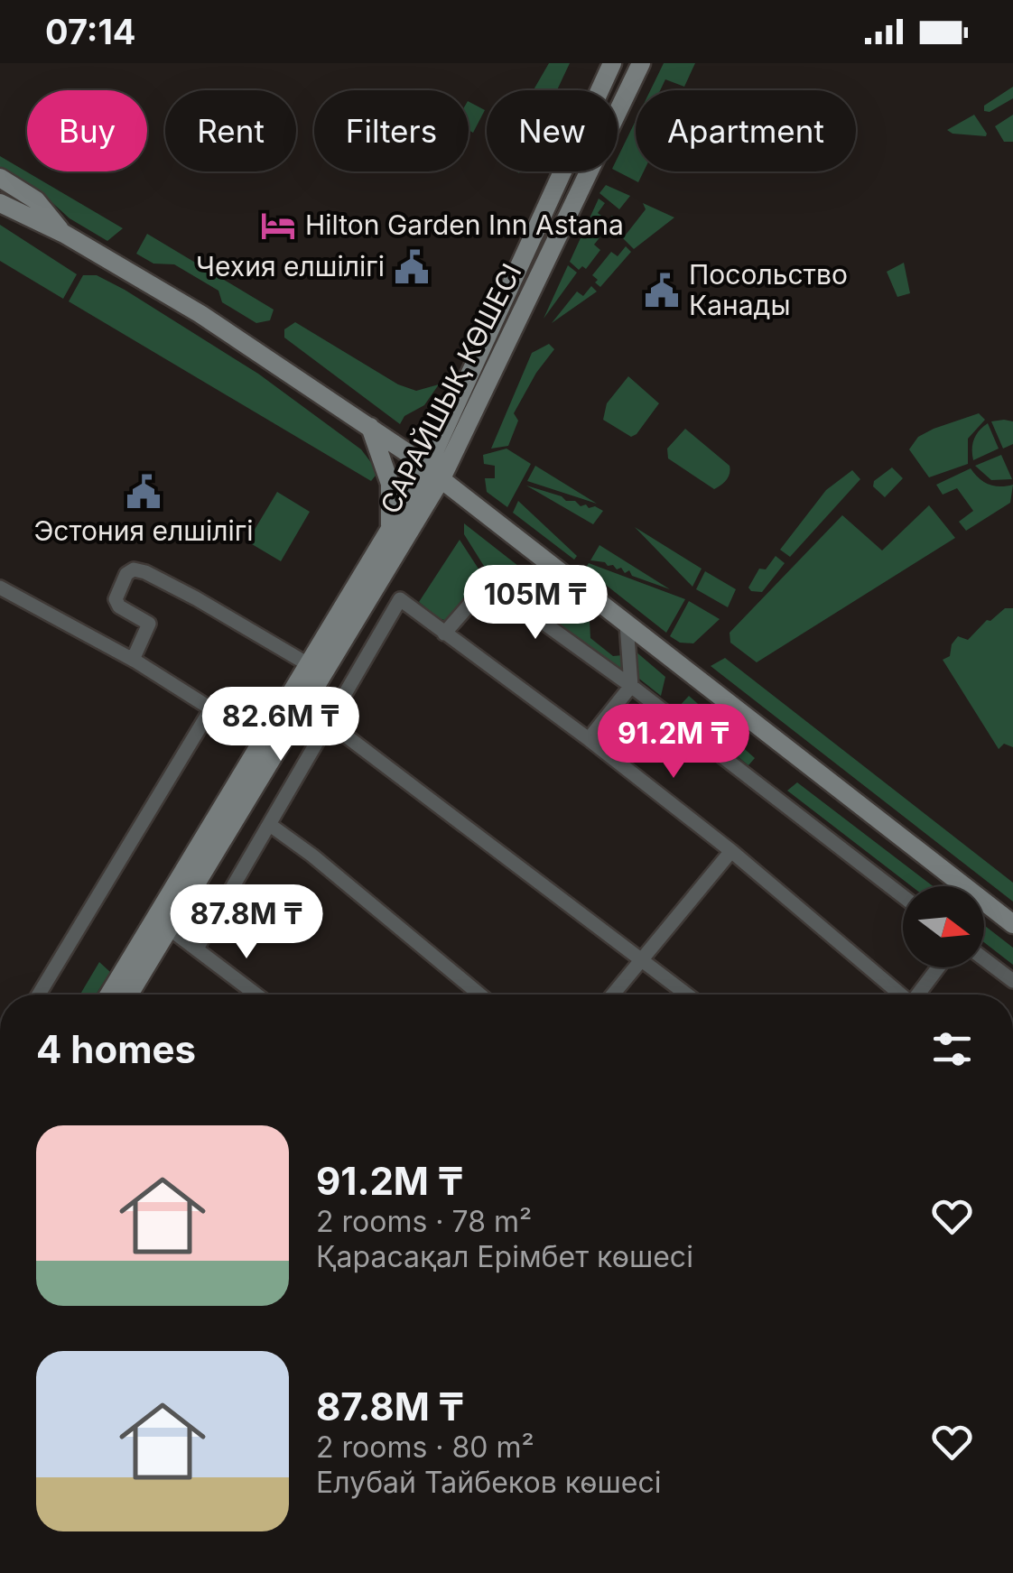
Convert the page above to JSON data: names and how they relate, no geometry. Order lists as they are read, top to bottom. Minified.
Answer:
{"streets":{"main road":["САРАЙШЫҚ КӨШЕСІ"]},"places":{"hotel":["Hilton Garden Inn Astana"],"public building":["Чехия елшілігі","Посольство Канады","Эстония елшілігі"]},"north":"right","page":{"status":"07:14","chip":["Buy","Rent","Filters","New","Apartment"],"price":["105M ₸","82.6M ₸","91.2M ₸","87.8M ₸"],"heading":"4 homes","list":[{"name":"91.2M ₸","note":"2 rooms · 78 m² · Қарасақал Ерімбет көшесі"},{"name":"87.8M ₸","note":"2 rooms · 80 m² · Елубай Тайбеков көшесі"}]}}
